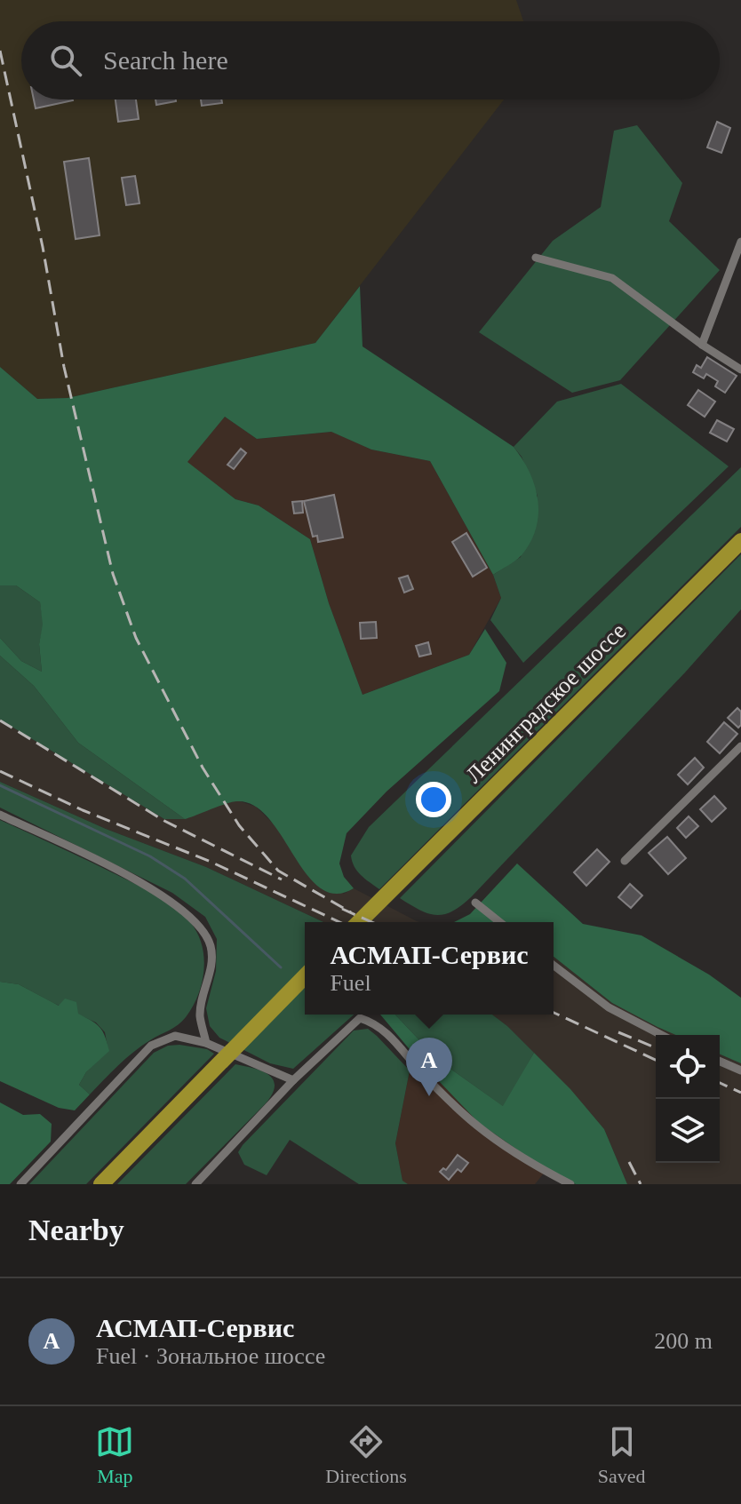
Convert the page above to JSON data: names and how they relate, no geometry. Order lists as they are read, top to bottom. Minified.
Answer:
{"streets":{"highway":["Ленинградское шоссе"]},"page":{"search":"Search here","popup":["АСМАП-Сервис","Fuel"],"pins":"A","heading":"Nearby","list":[{"mark":"A","name":"АСМАП-Сервис","note":"Fuel · Зональное шоссе","value":"200 m"}],"nav":["Map","Directions","Saved"]}}
